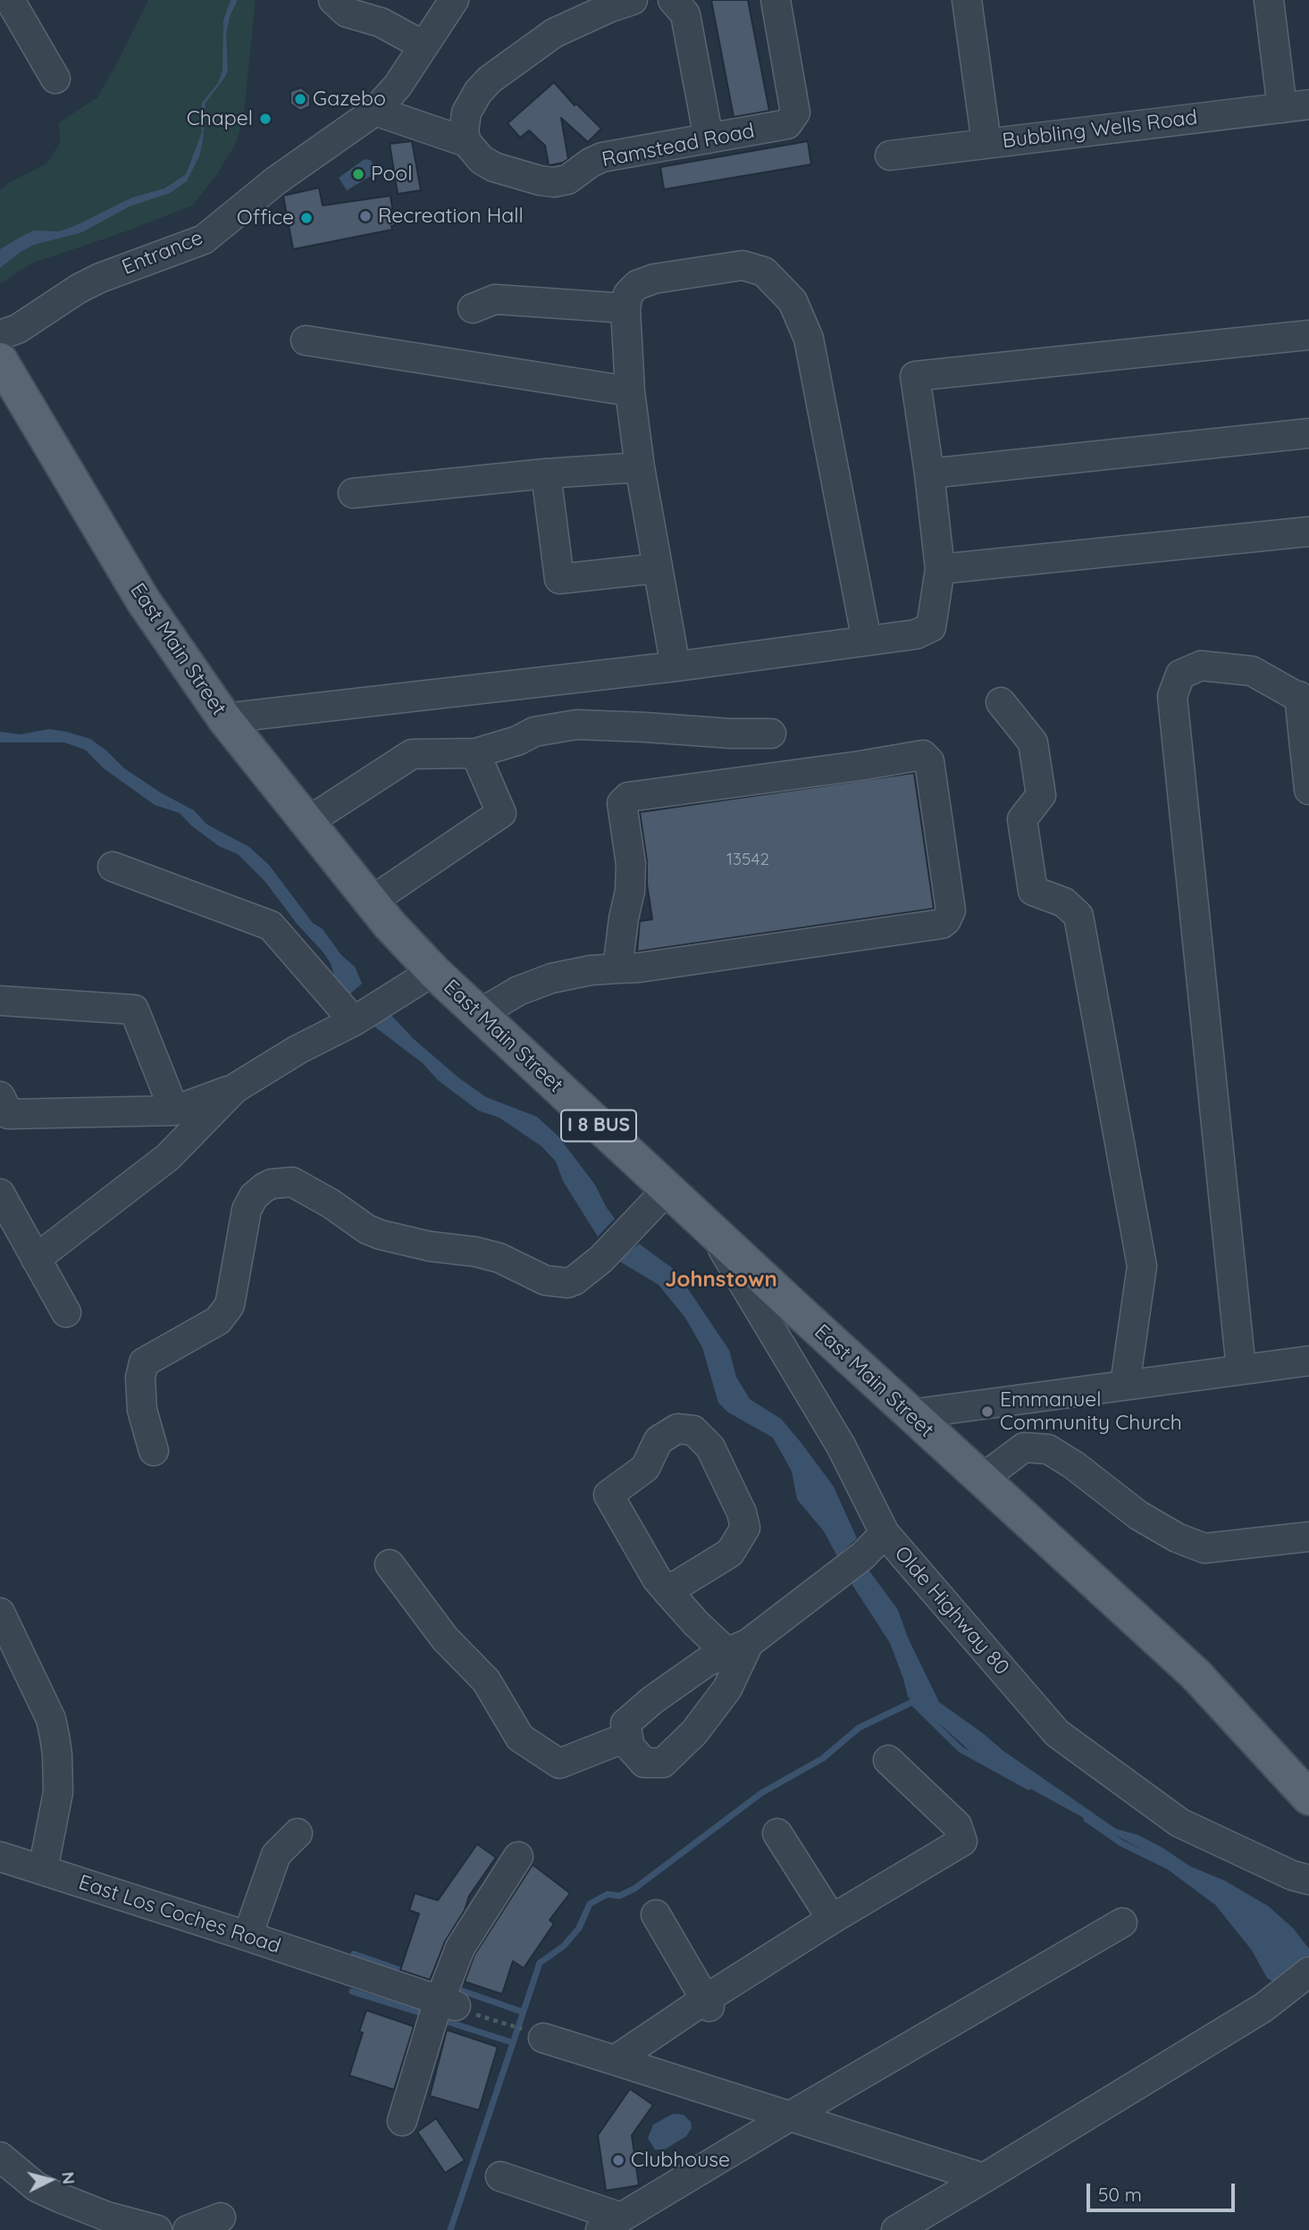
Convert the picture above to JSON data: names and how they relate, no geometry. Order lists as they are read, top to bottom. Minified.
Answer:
{"streets":{"main road":["East Main Street","I 8 BUS"],"street":["Bubbling Wells Road","Ramstead Road","Entrance","Olde Highway 80","East Los Coches Road"]},"crossings":[["Ramstead Road","Entrance"],["Entrance","East Main Street"],["East Main Street","Olde Highway 80"]],"districts":["Johnstown"],"places":["Gazebo","Chapel","Pool","Recreation Hall","Office","Emmanuel Community Church","Clubhouse"],"house_numbers":["13542"],"scale_bar":"50 m","north":"right"}
